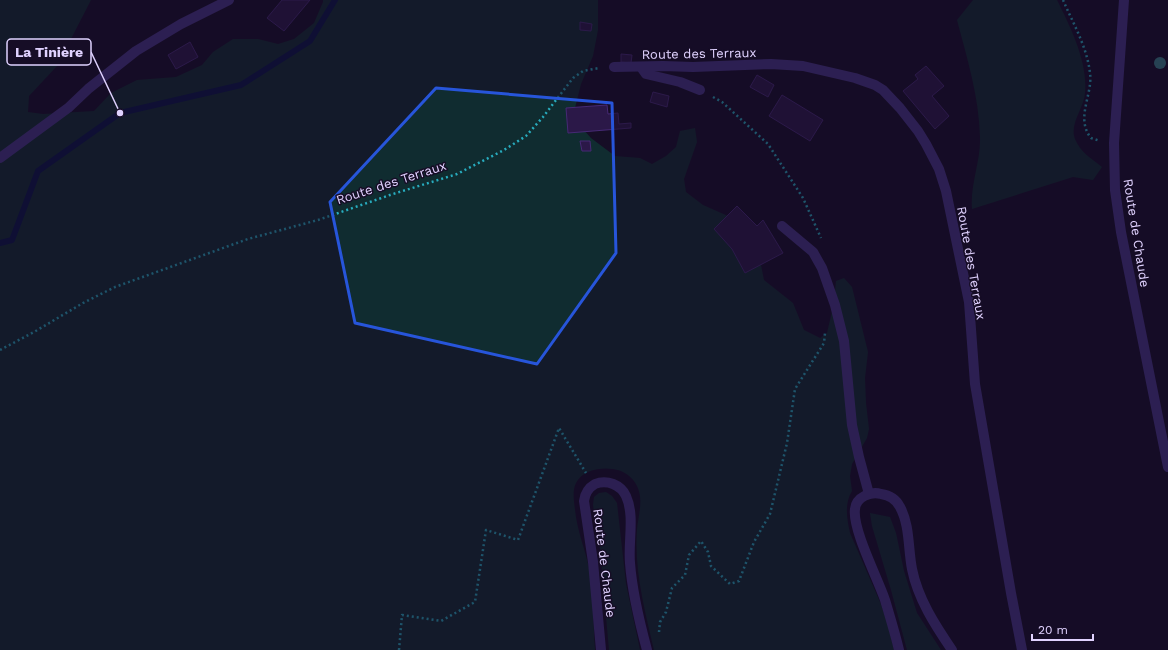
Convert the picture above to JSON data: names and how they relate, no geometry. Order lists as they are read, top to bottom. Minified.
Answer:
{"streets":{"street":["Route des Terraux","Route de Chaude"]},"places":["La Tinière"],"scale_bar":"20 m"}
